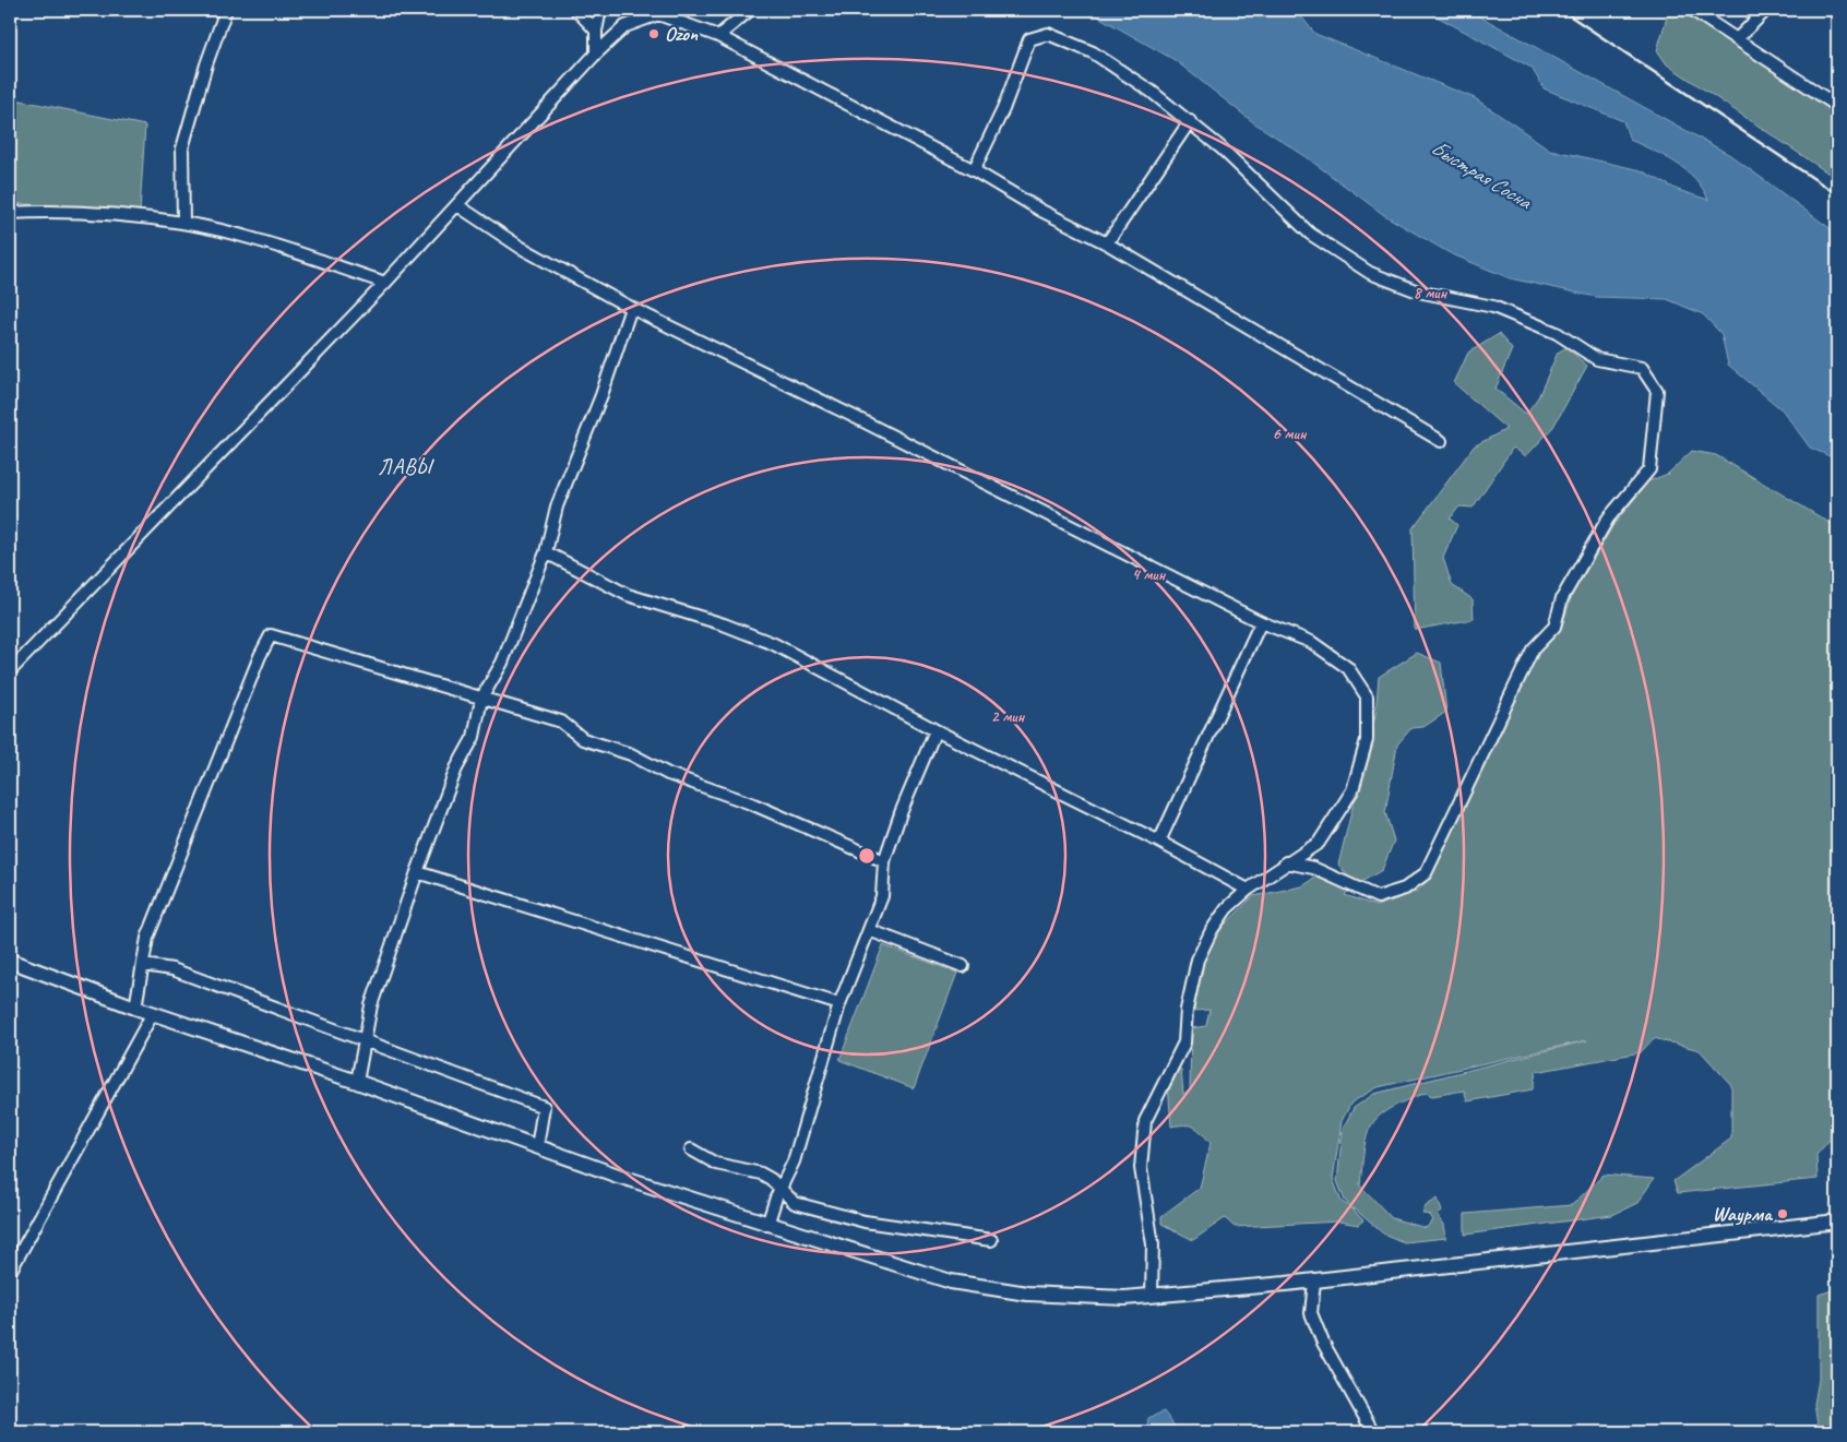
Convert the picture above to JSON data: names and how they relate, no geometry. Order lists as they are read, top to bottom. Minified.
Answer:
{"districts":["ЛАВЫ"],"water":["Быстрая Сосна"],"places":["Ozon","Wаурма"],"rings":["8 мин","6 мин","4 мин","2 мин"]}
